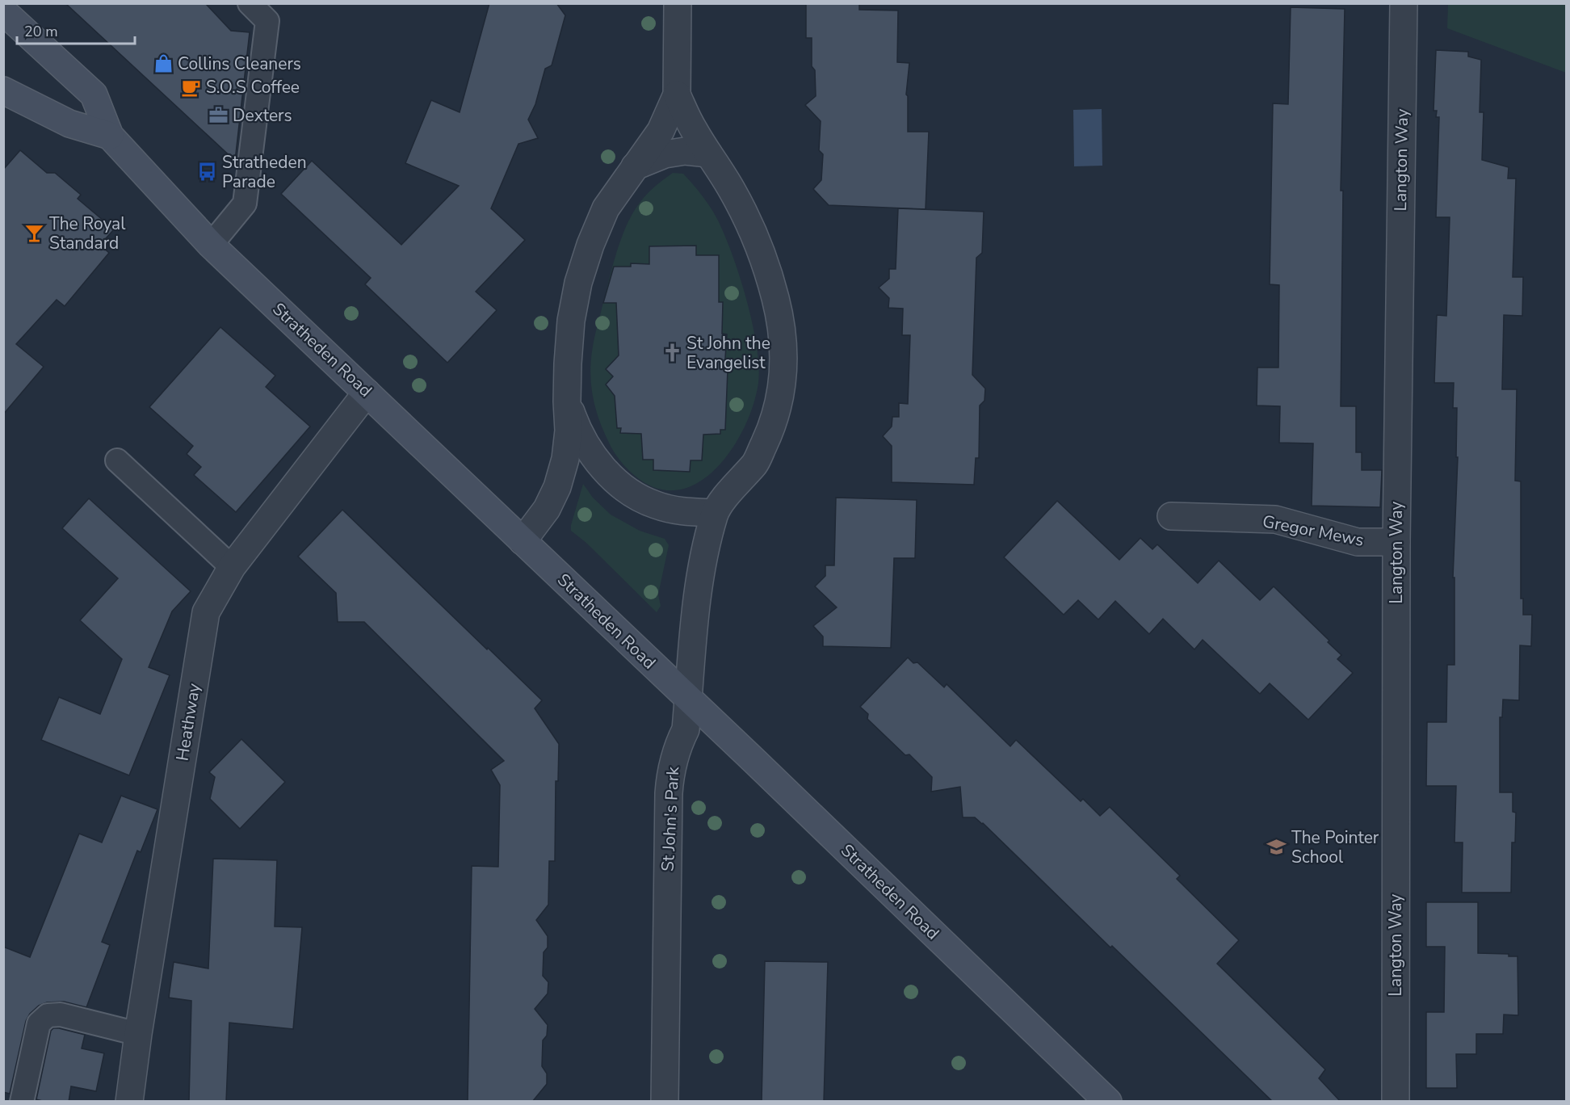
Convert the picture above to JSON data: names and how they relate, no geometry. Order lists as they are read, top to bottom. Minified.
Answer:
{"streets":{"main road":["Stratheden Road"],"street":["Langton Way","Gregor Mews","Heathway","St John's Park"]},"crossings":[["Langton Way","Gregor Mews"],["Stratheden Road","Heathway"],["Stratheden Road","St John's Park"]],"places":{"shop":["Collins Cleaners"],"cafe":["S.O.S Coffee"],"office":["Dexters"],"bus stop":["Stratheden Parade"],"bar":["The Royal Standard"],"church":["St John the Evangelist"],"school or university":["The Pointer School"]},"scale_bar":"20 m"}
